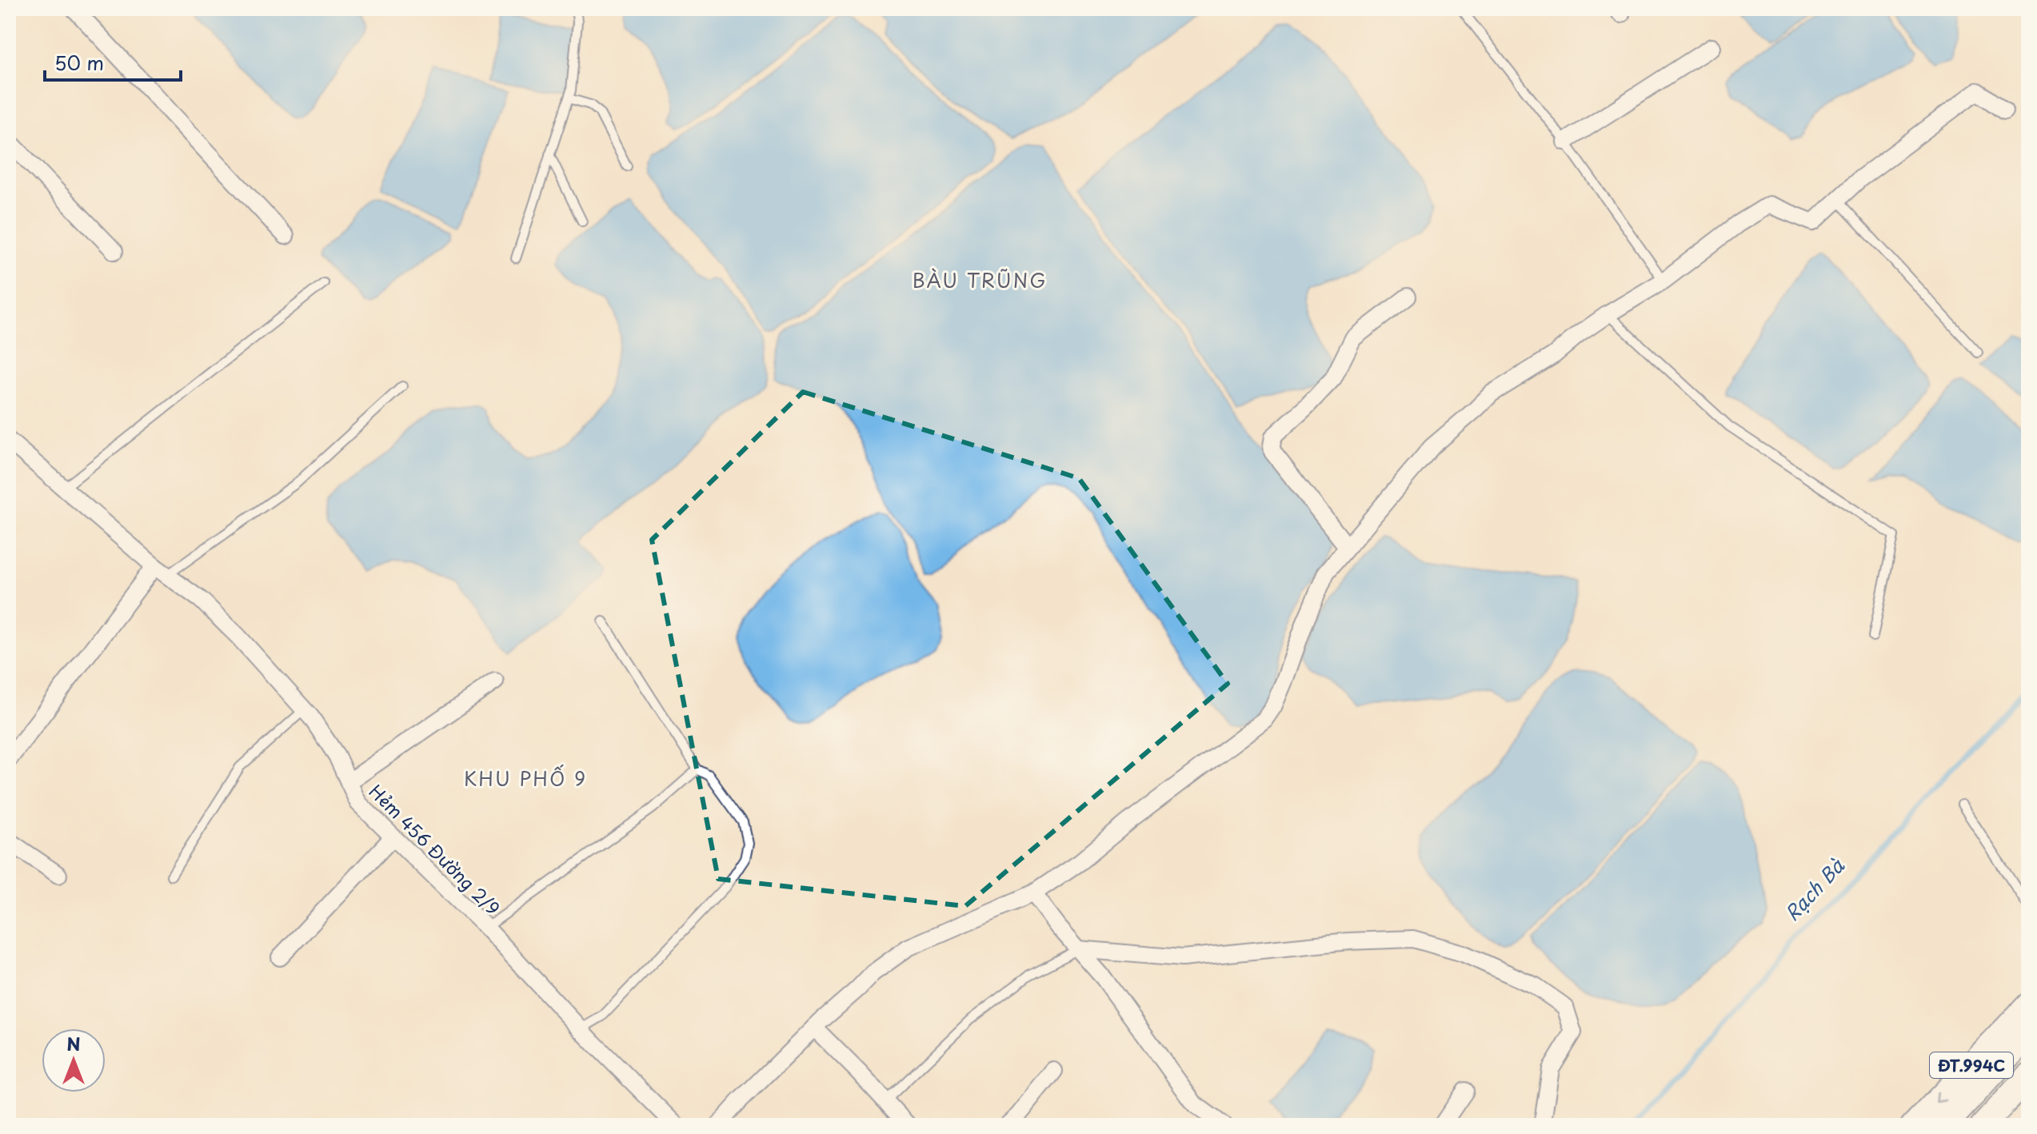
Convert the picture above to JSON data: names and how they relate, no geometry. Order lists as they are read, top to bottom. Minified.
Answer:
{"streets":{"main road":["ĐT.994C"],"street":["Hẻm 456 Đường 2/9"]},"districts":["BÀU TRŨNG","KHU PHỐ 9"],"water":["Rạch Bà"],"scale_bar":"50 m","north":"top"}
